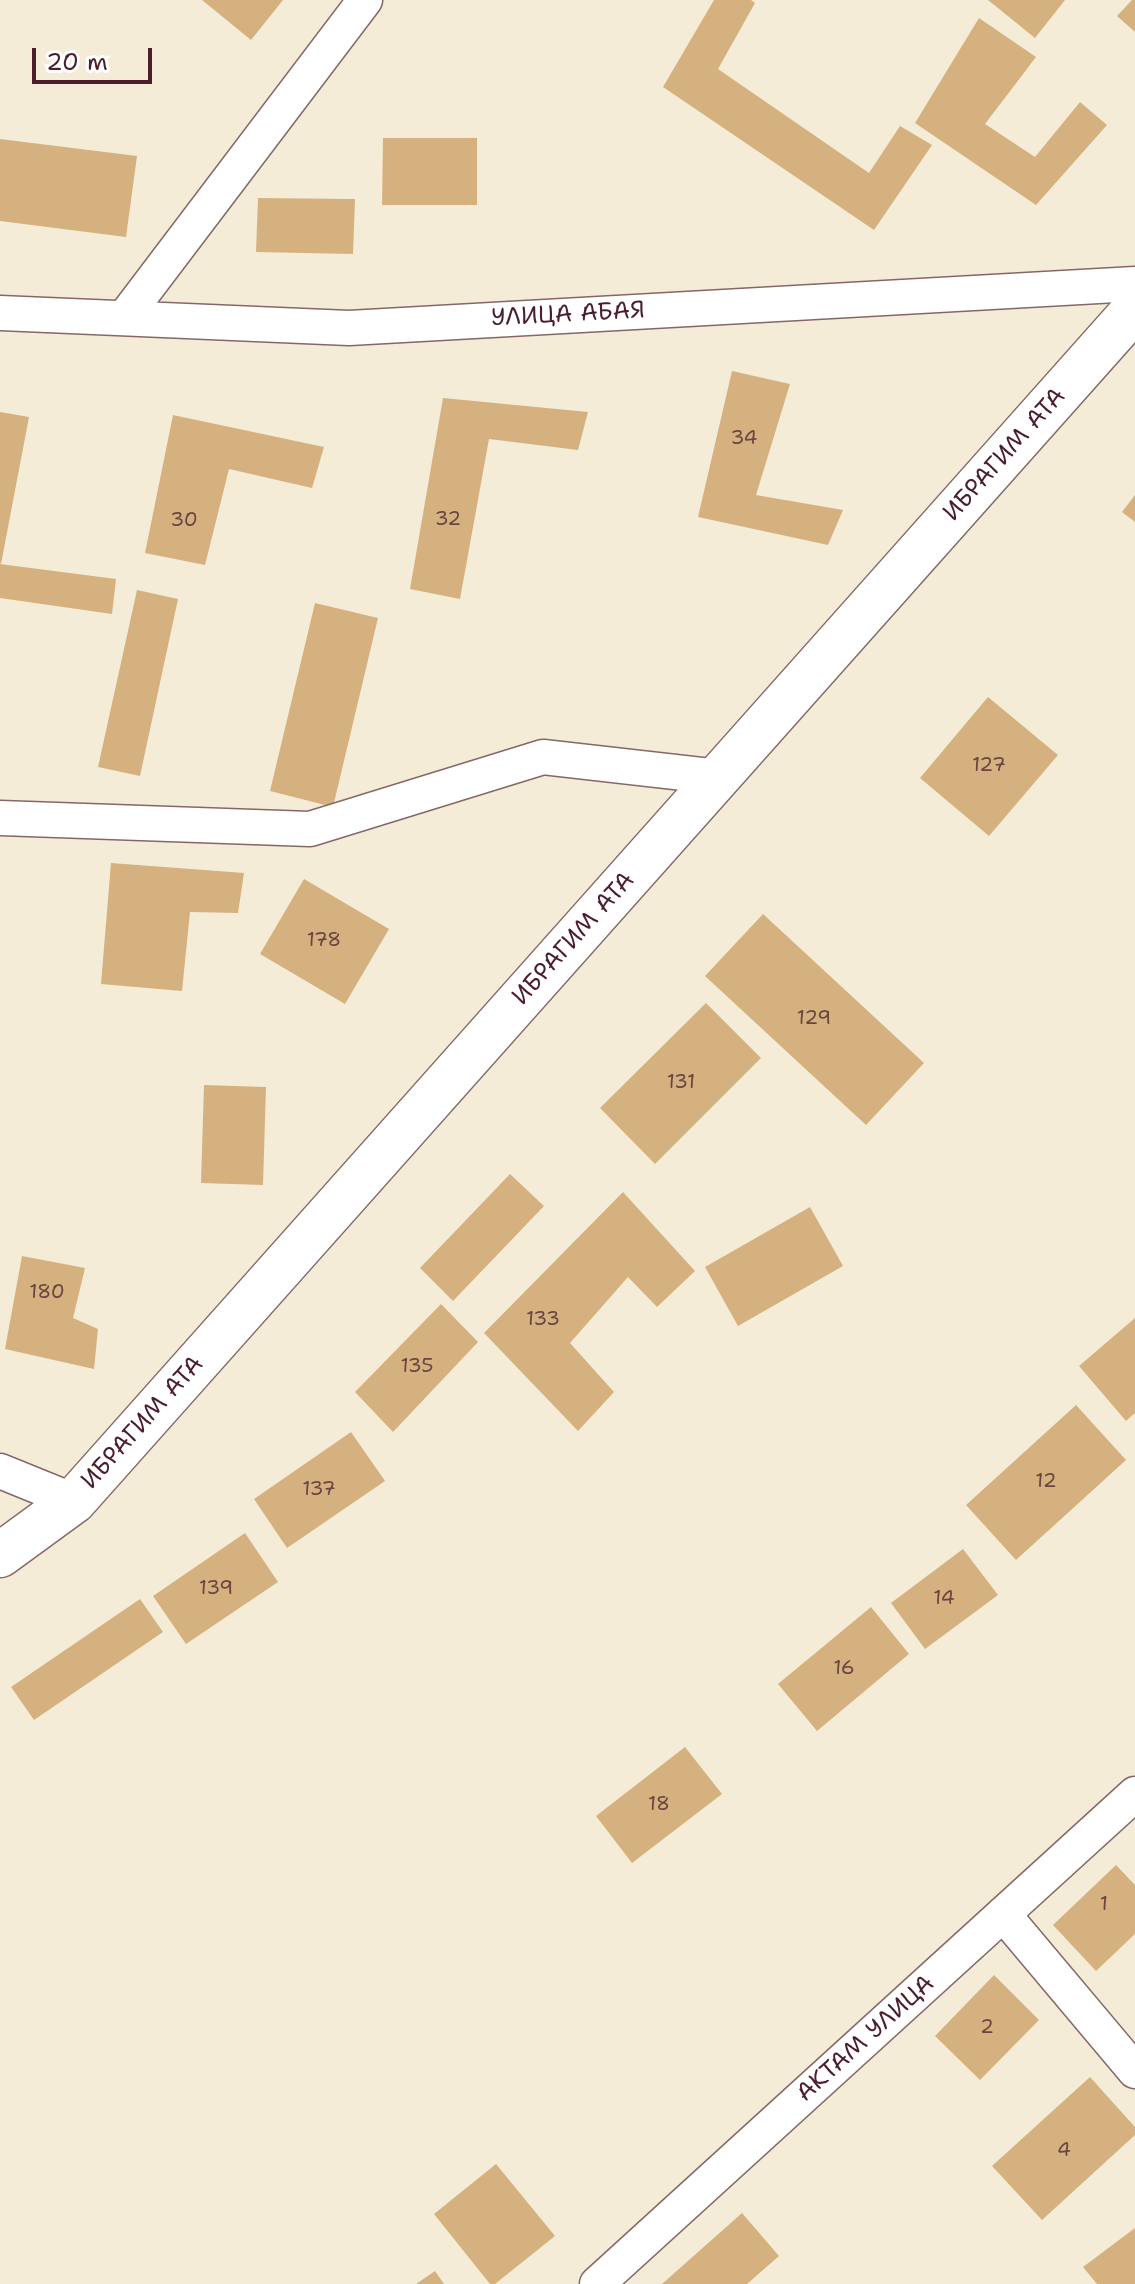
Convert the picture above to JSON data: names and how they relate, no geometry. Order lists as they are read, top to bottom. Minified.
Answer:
{"streets":{"street":["УЛИЦА АБАЯ","ИБРАГИМ АТА","АКТАМ УЛИЦА"]},"house_numbers":["34","32","30","127","178","129","131","180","133","135","12","137","139","14","16","18","1","2","4"],"scale_bar":"20 m"}
